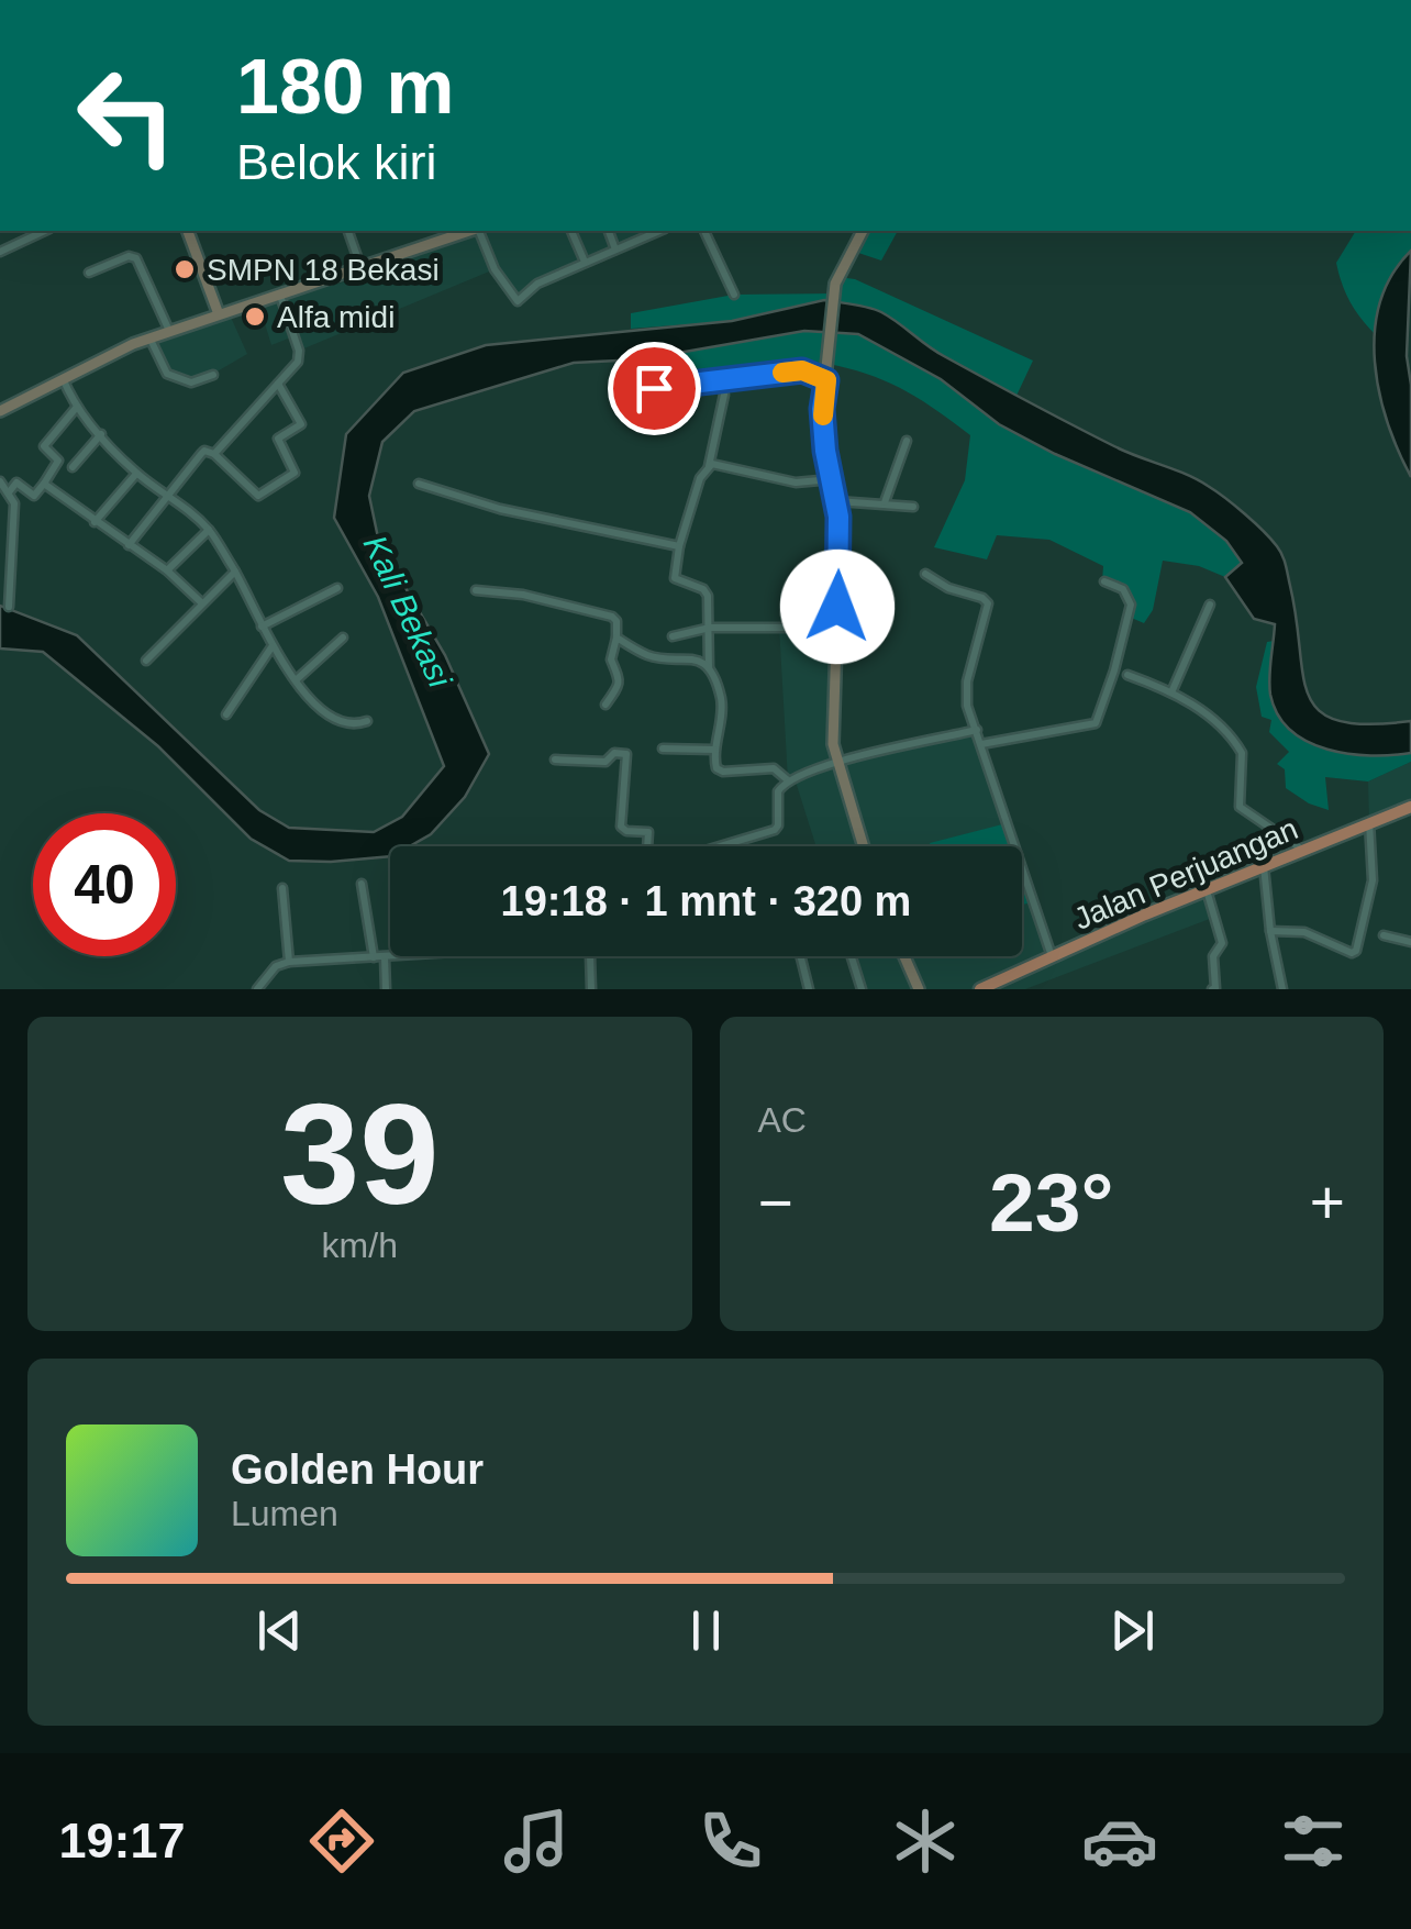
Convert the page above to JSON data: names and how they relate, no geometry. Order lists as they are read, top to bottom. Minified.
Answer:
{"streets":{"main road":["Jalan Perjuangan"]},"water":["Kali Bekasi"],"places":["SMPN 18 Bekasi","Alfa midi"],"page":{"turn":["180 m","Belok kiri"],"limit":"40","trip":"19:18 · 1 mnt · 320 m","tile":[["39","km/h"],"AC"],"heat":["−","23°","+"],"song":["Golden Hour","Lumen"],"tabs":"19:17"}}
